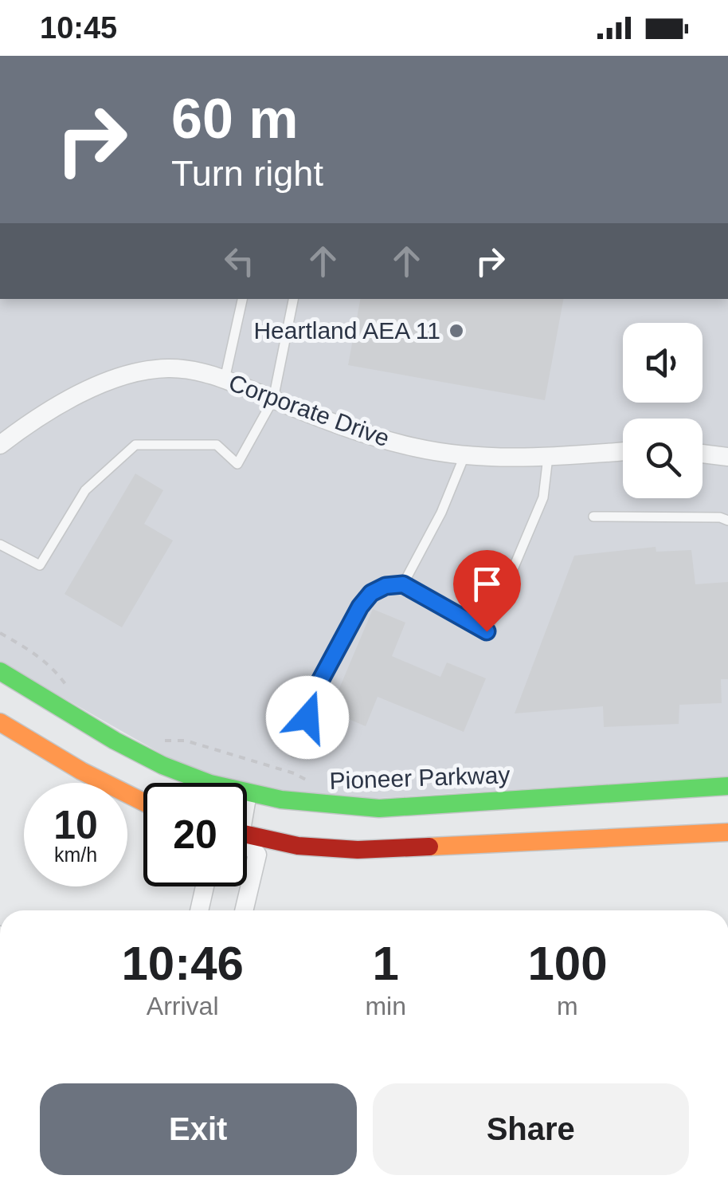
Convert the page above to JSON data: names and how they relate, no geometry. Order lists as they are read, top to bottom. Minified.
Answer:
{"streets":{"street":["Corporate Drive","Pioneer Parkway"]},"places":["Heartland AEA 11"],"page":{"status":"10:45","turn":["60 m","Turn right"],"speed":"10 km/h","limit":"20","eta":["10:46","Arrival","1","min","100","m"],"buttons":["Exit","Share"]}}
